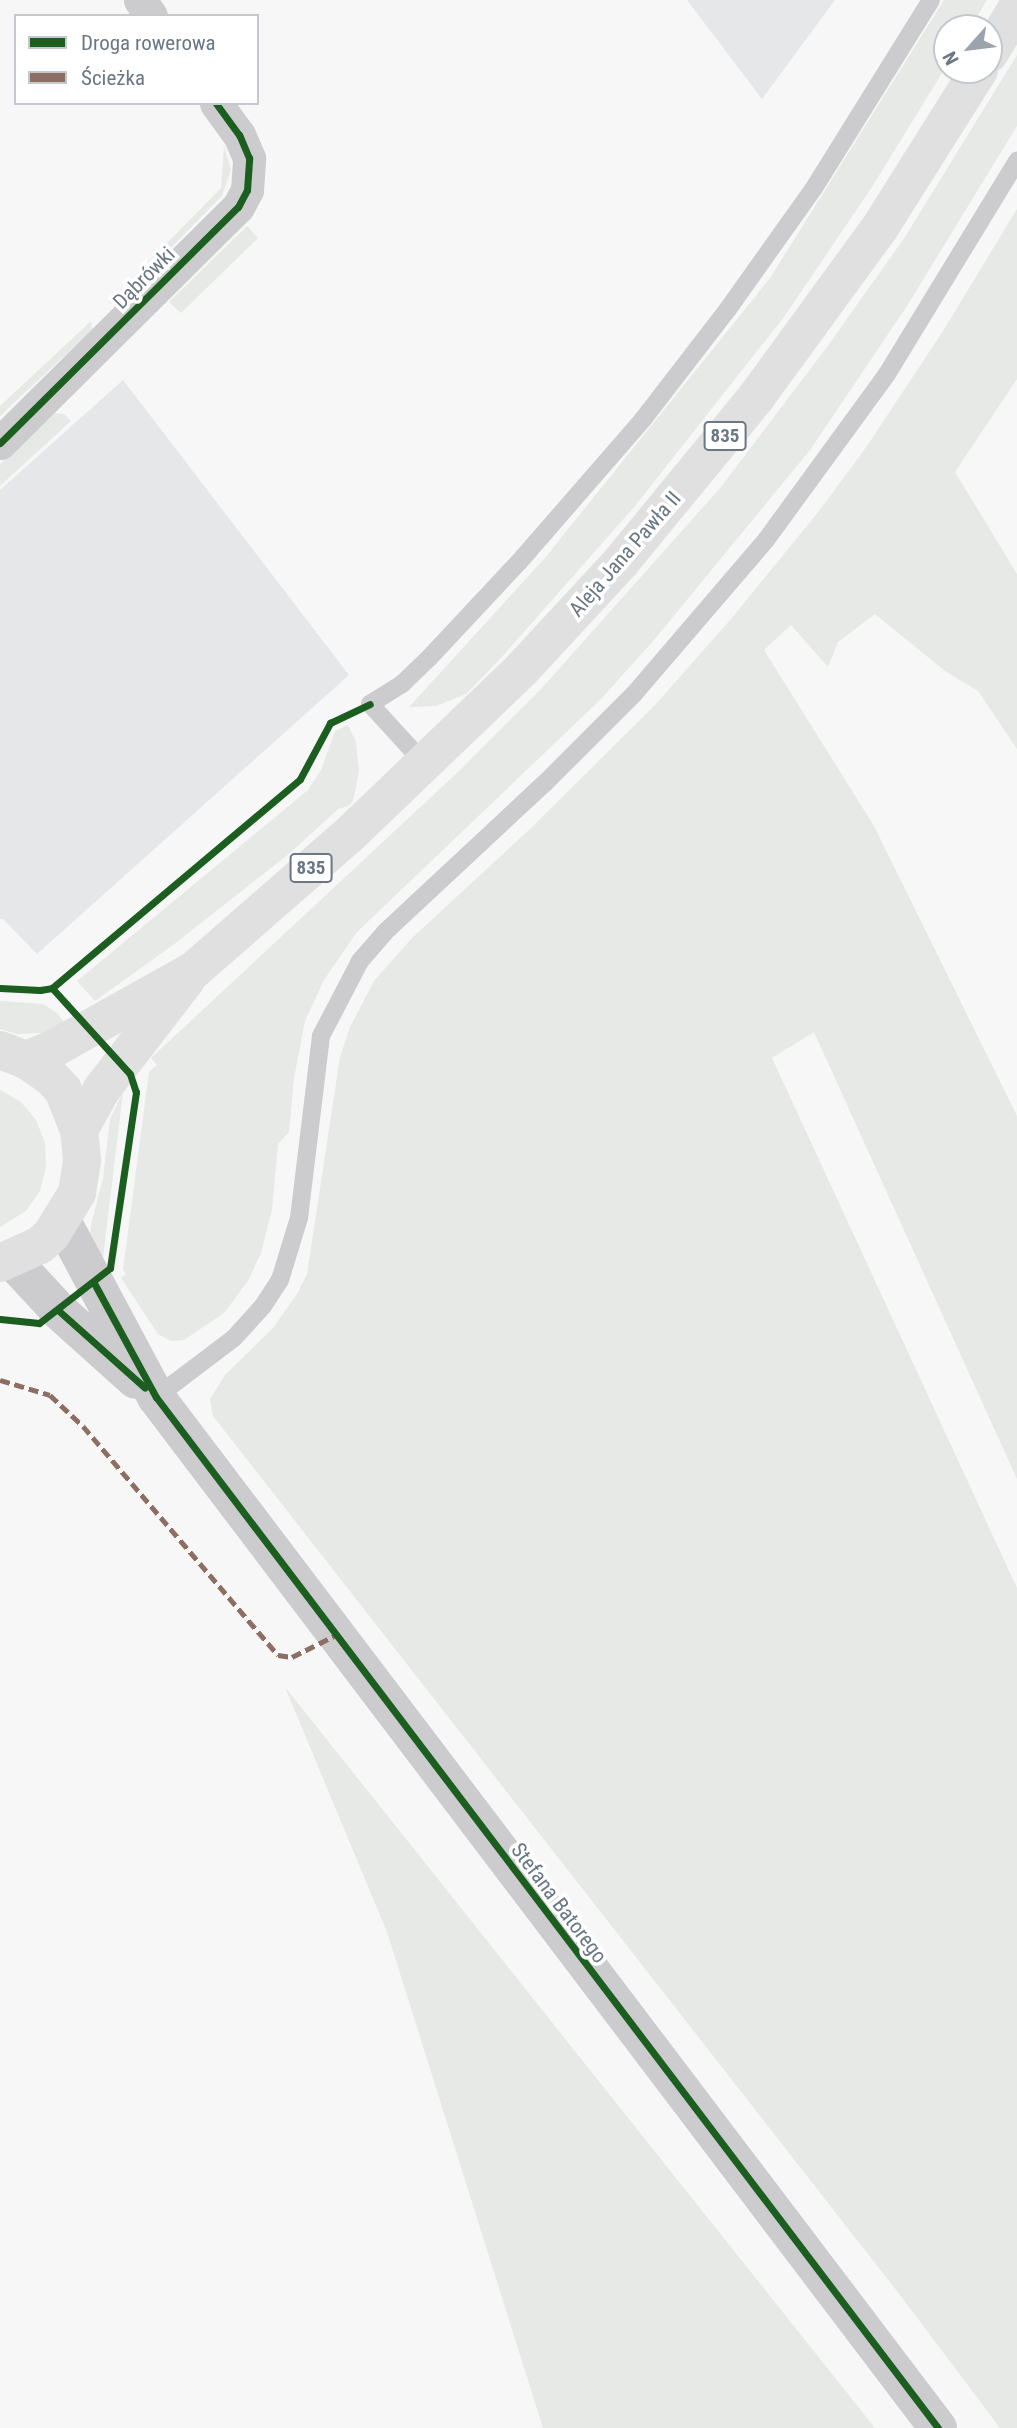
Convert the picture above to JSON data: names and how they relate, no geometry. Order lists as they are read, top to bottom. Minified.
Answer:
{"streets":{"main road":["835","Aleja Jana Pawła II"],"street":["Dąbrówki","Stefana Batorego"]},"crossings":[["835","Aleja Jana Pawła II"],["835","Stefana Batorego"]],"legend":["Droga rowerowa","Ścieżka"],"north":"bottom left"}
